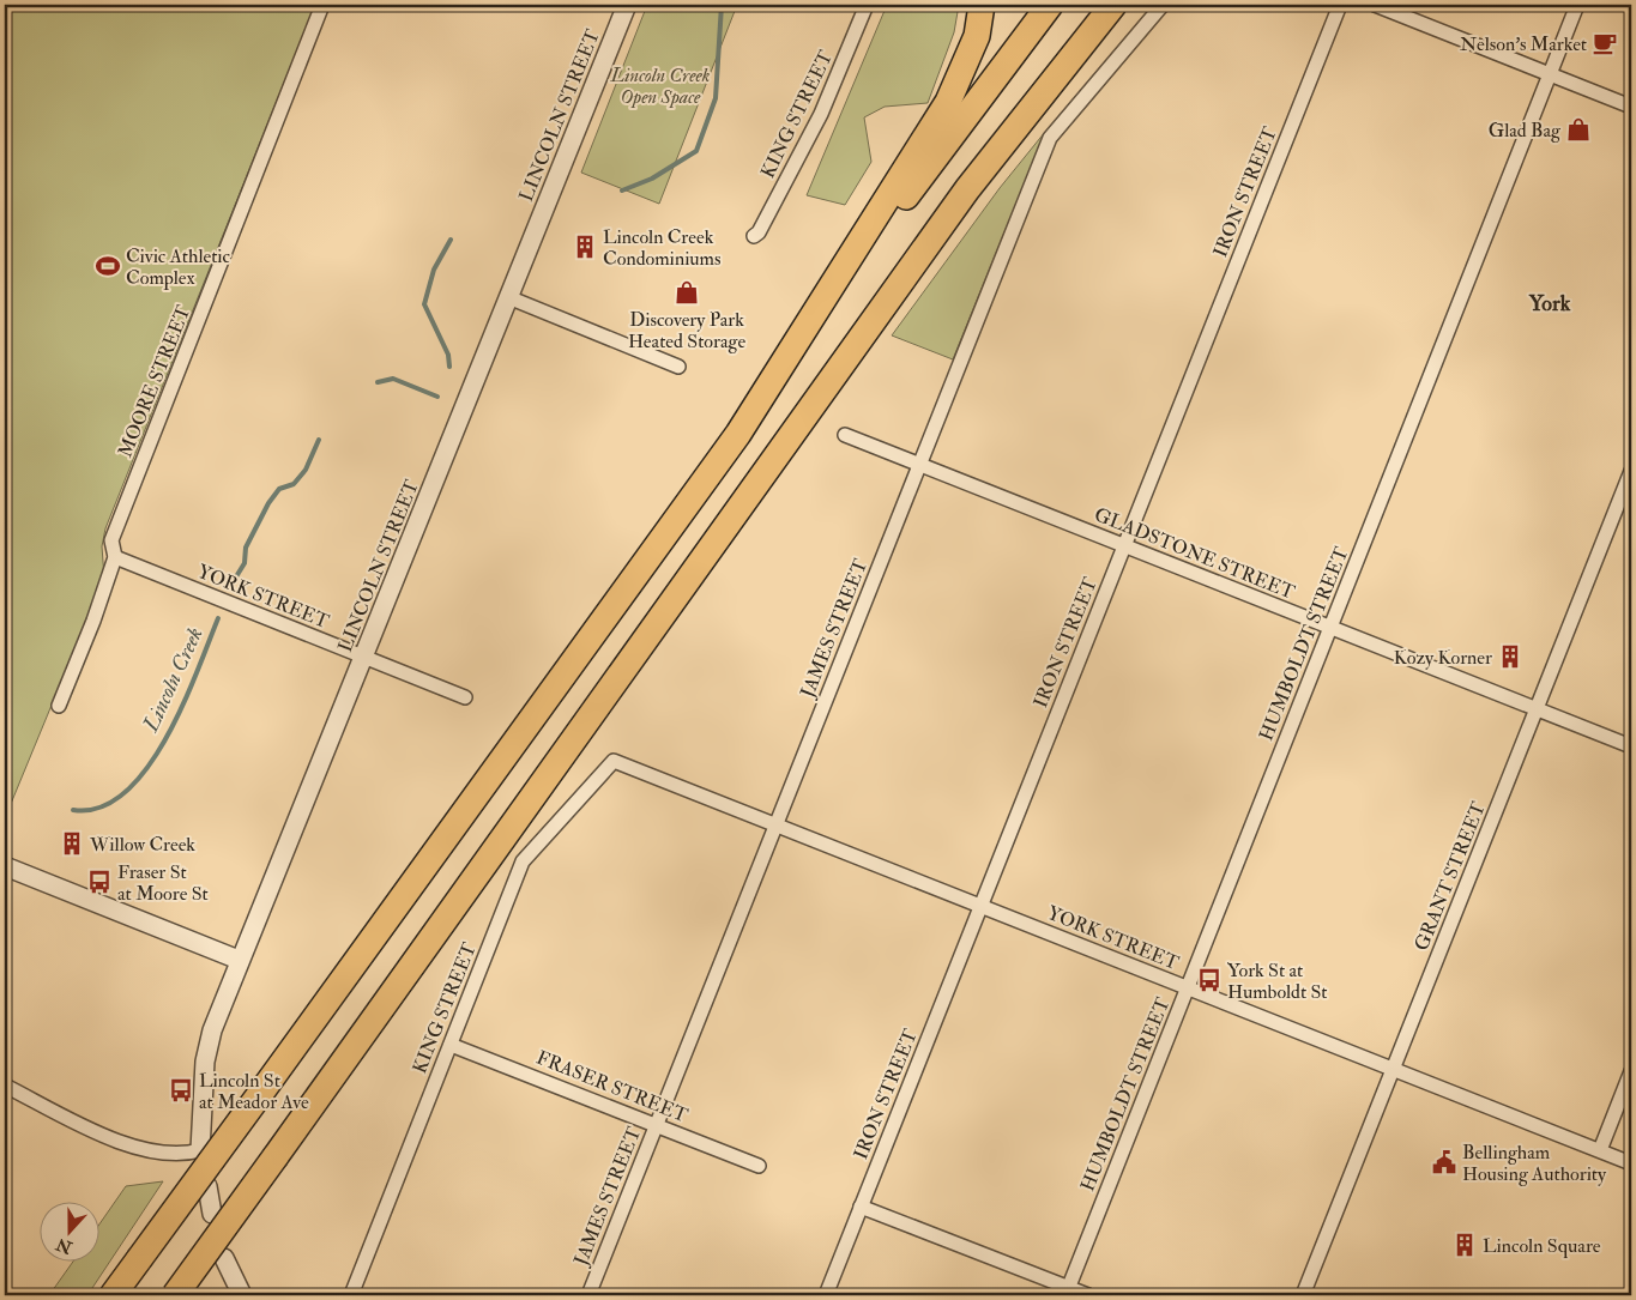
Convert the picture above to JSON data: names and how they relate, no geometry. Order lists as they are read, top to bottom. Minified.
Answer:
{"streets":{"street":["KING STREET","LINCOLN STREET","IRON STREET","MOORE STREET","GLADSTONE STREET","YORK STREET","JAMES STREET","HUMBOLDT STREET","GRANT STREET","FRASER STREET"]},"crossings":[["KING STREET","YORK STREET"],["KING STREET","FRASER STREET"],["LINCOLN STREET","YORK STREET"],["IRON STREET","GLADSTONE STREET"],["IRON STREET","YORK STREET"],["MOORE STREET","YORK STREET"],["GLADSTONE STREET","JAMES STREET"],["GLADSTONE STREET","HUMBOLDT STREET"],["GLADSTONE STREET","GRANT STREET"],["YORK STREET","JAMES STREET"],["YORK STREET","HUMBOLDT STREET"],["YORK STREET","GRANT STREET"],["JAMES STREET","FRASER STREET"]],"districts":["York"],"water":["Lincoln Creek"],"parks":["Lincoln Creek Open Space"],"places":{"cafe":["Nelson's Market"],"shop":["Glad Bag","Discovery Park Heated Storage"],"building":["Lincoln Creek Condominiums","Kozy Korner","Willow Creek","Lincoln Square"],"sports":["Civic Athletic Complex"],"bus stop":["Fraser St at Moore St","York St at Humboldt St","Lincoln St at Meador Ave"],"public building":["Bellingham Housing Authority"]},"north":"bottom"}
